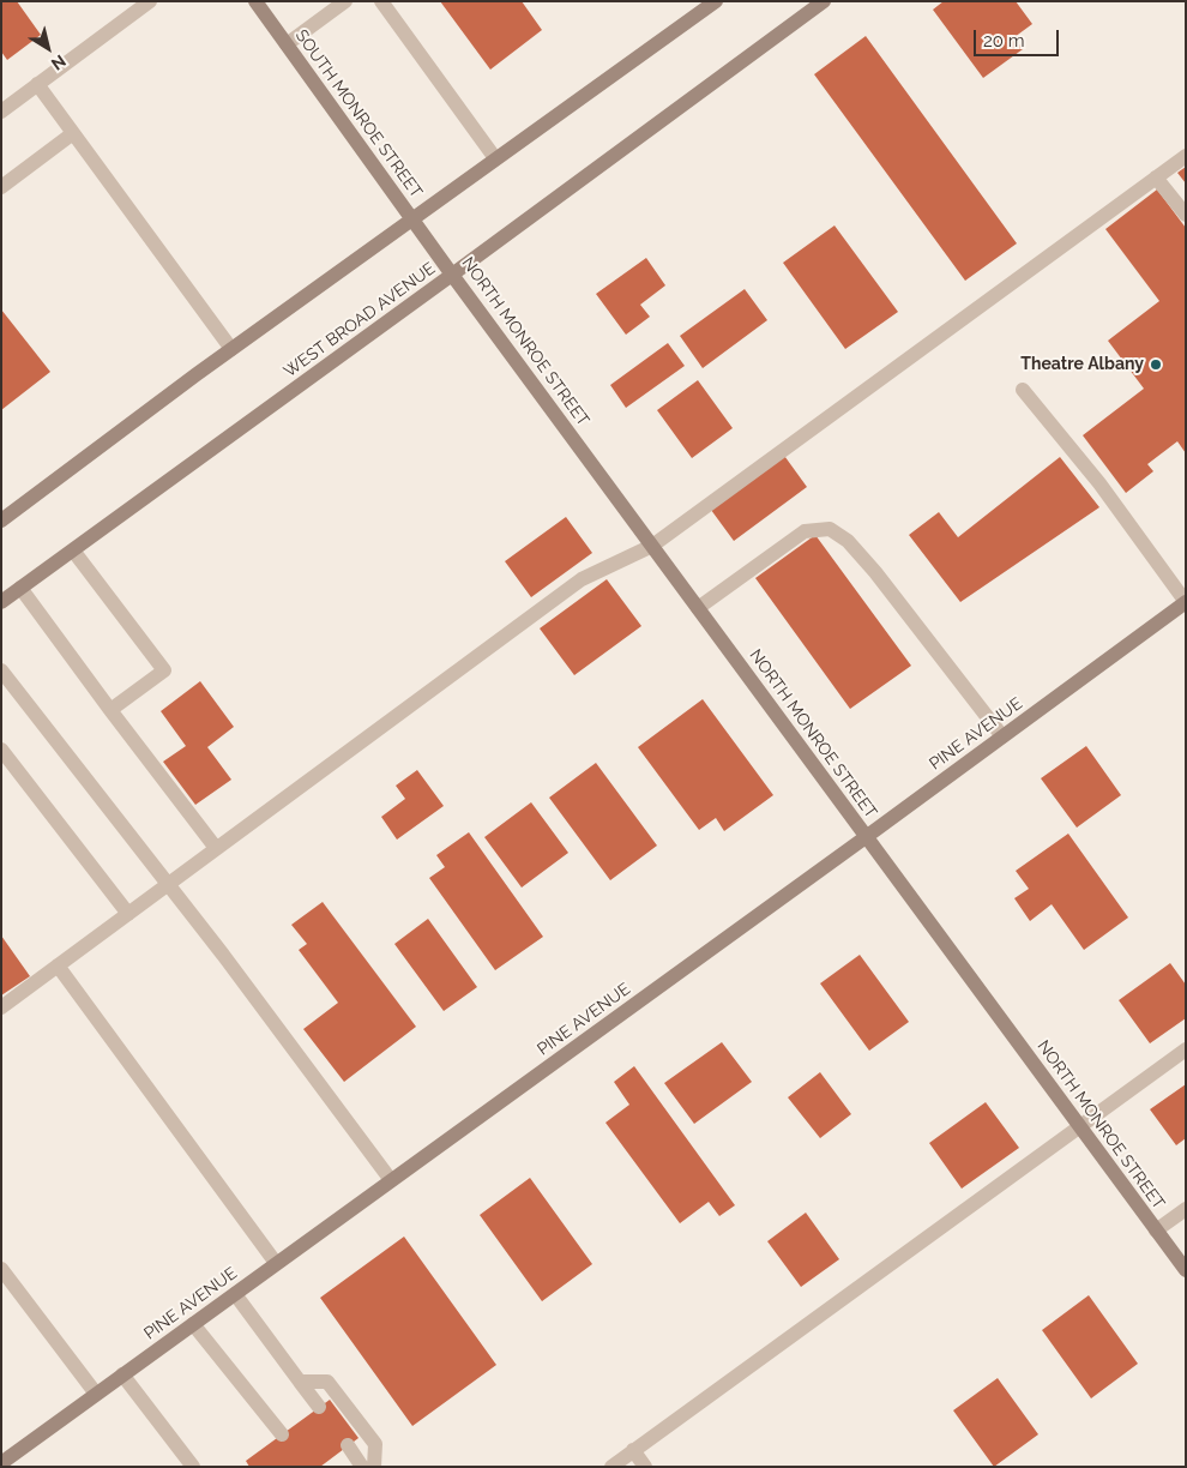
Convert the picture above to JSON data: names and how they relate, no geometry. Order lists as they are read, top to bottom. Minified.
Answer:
{"streets":{"main road":["SOUTH MONROE STREET","WEST BROAD AVENUE","NORTH MONROE STREET","PINE AVENUE"]},"crossings":[["SOUTH MONROE STREET","NORTH MONROE STREET"],["WEST BROAD AVENUE","NORTH MONROE STREET"],["NORTH MONROE STREET","PINE AVENUE"]],"places":["Theatre Albany"],"scale_bar":"20 m","north":"bottom right"}
